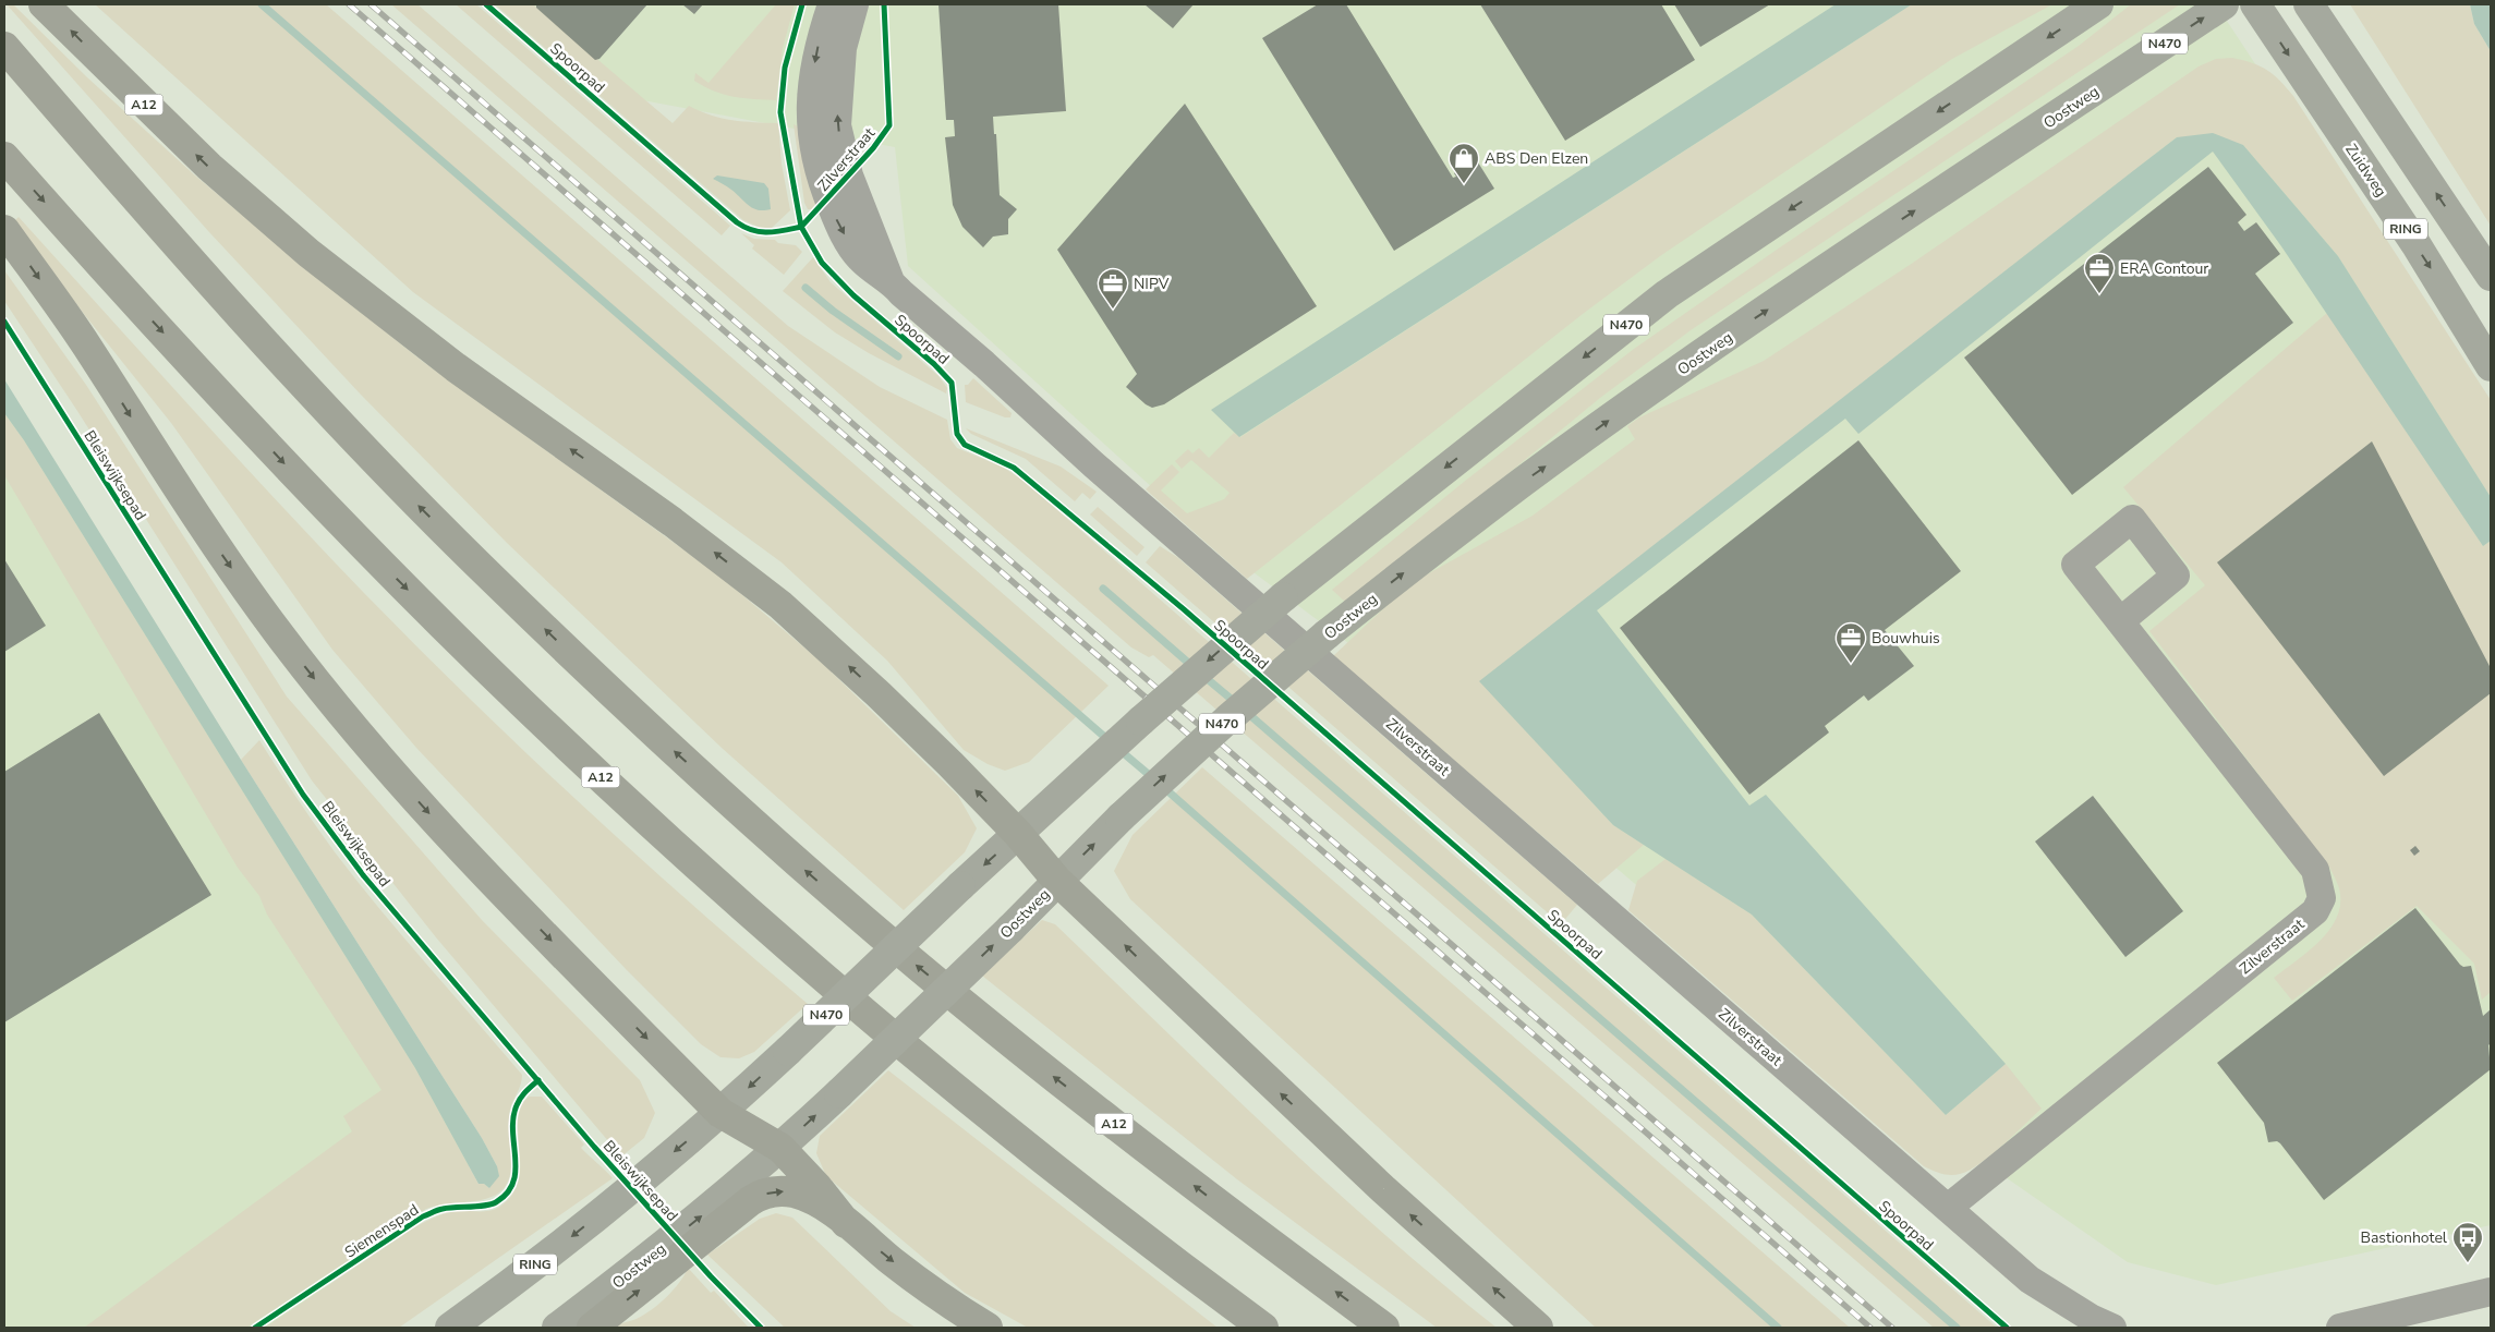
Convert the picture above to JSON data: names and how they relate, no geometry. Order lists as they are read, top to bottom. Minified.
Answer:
{"streets":{"highway":["A12"],"main road":["N470","Oostweg","Zuidweg","RING"],"street":["Zilverstraat"],"cycle path":["Spoorpad","Bleiswijksepad","Siemenspad"]},"crossings":[["N470","A12"],["N470","RING"],["A12","Oostweg"]],"places":{"shop":["ABS Den Elzen"],"office":["ERA Contour","NIPV","Bouwhuis"],"bus stop":["Bastionhotel"]}}
